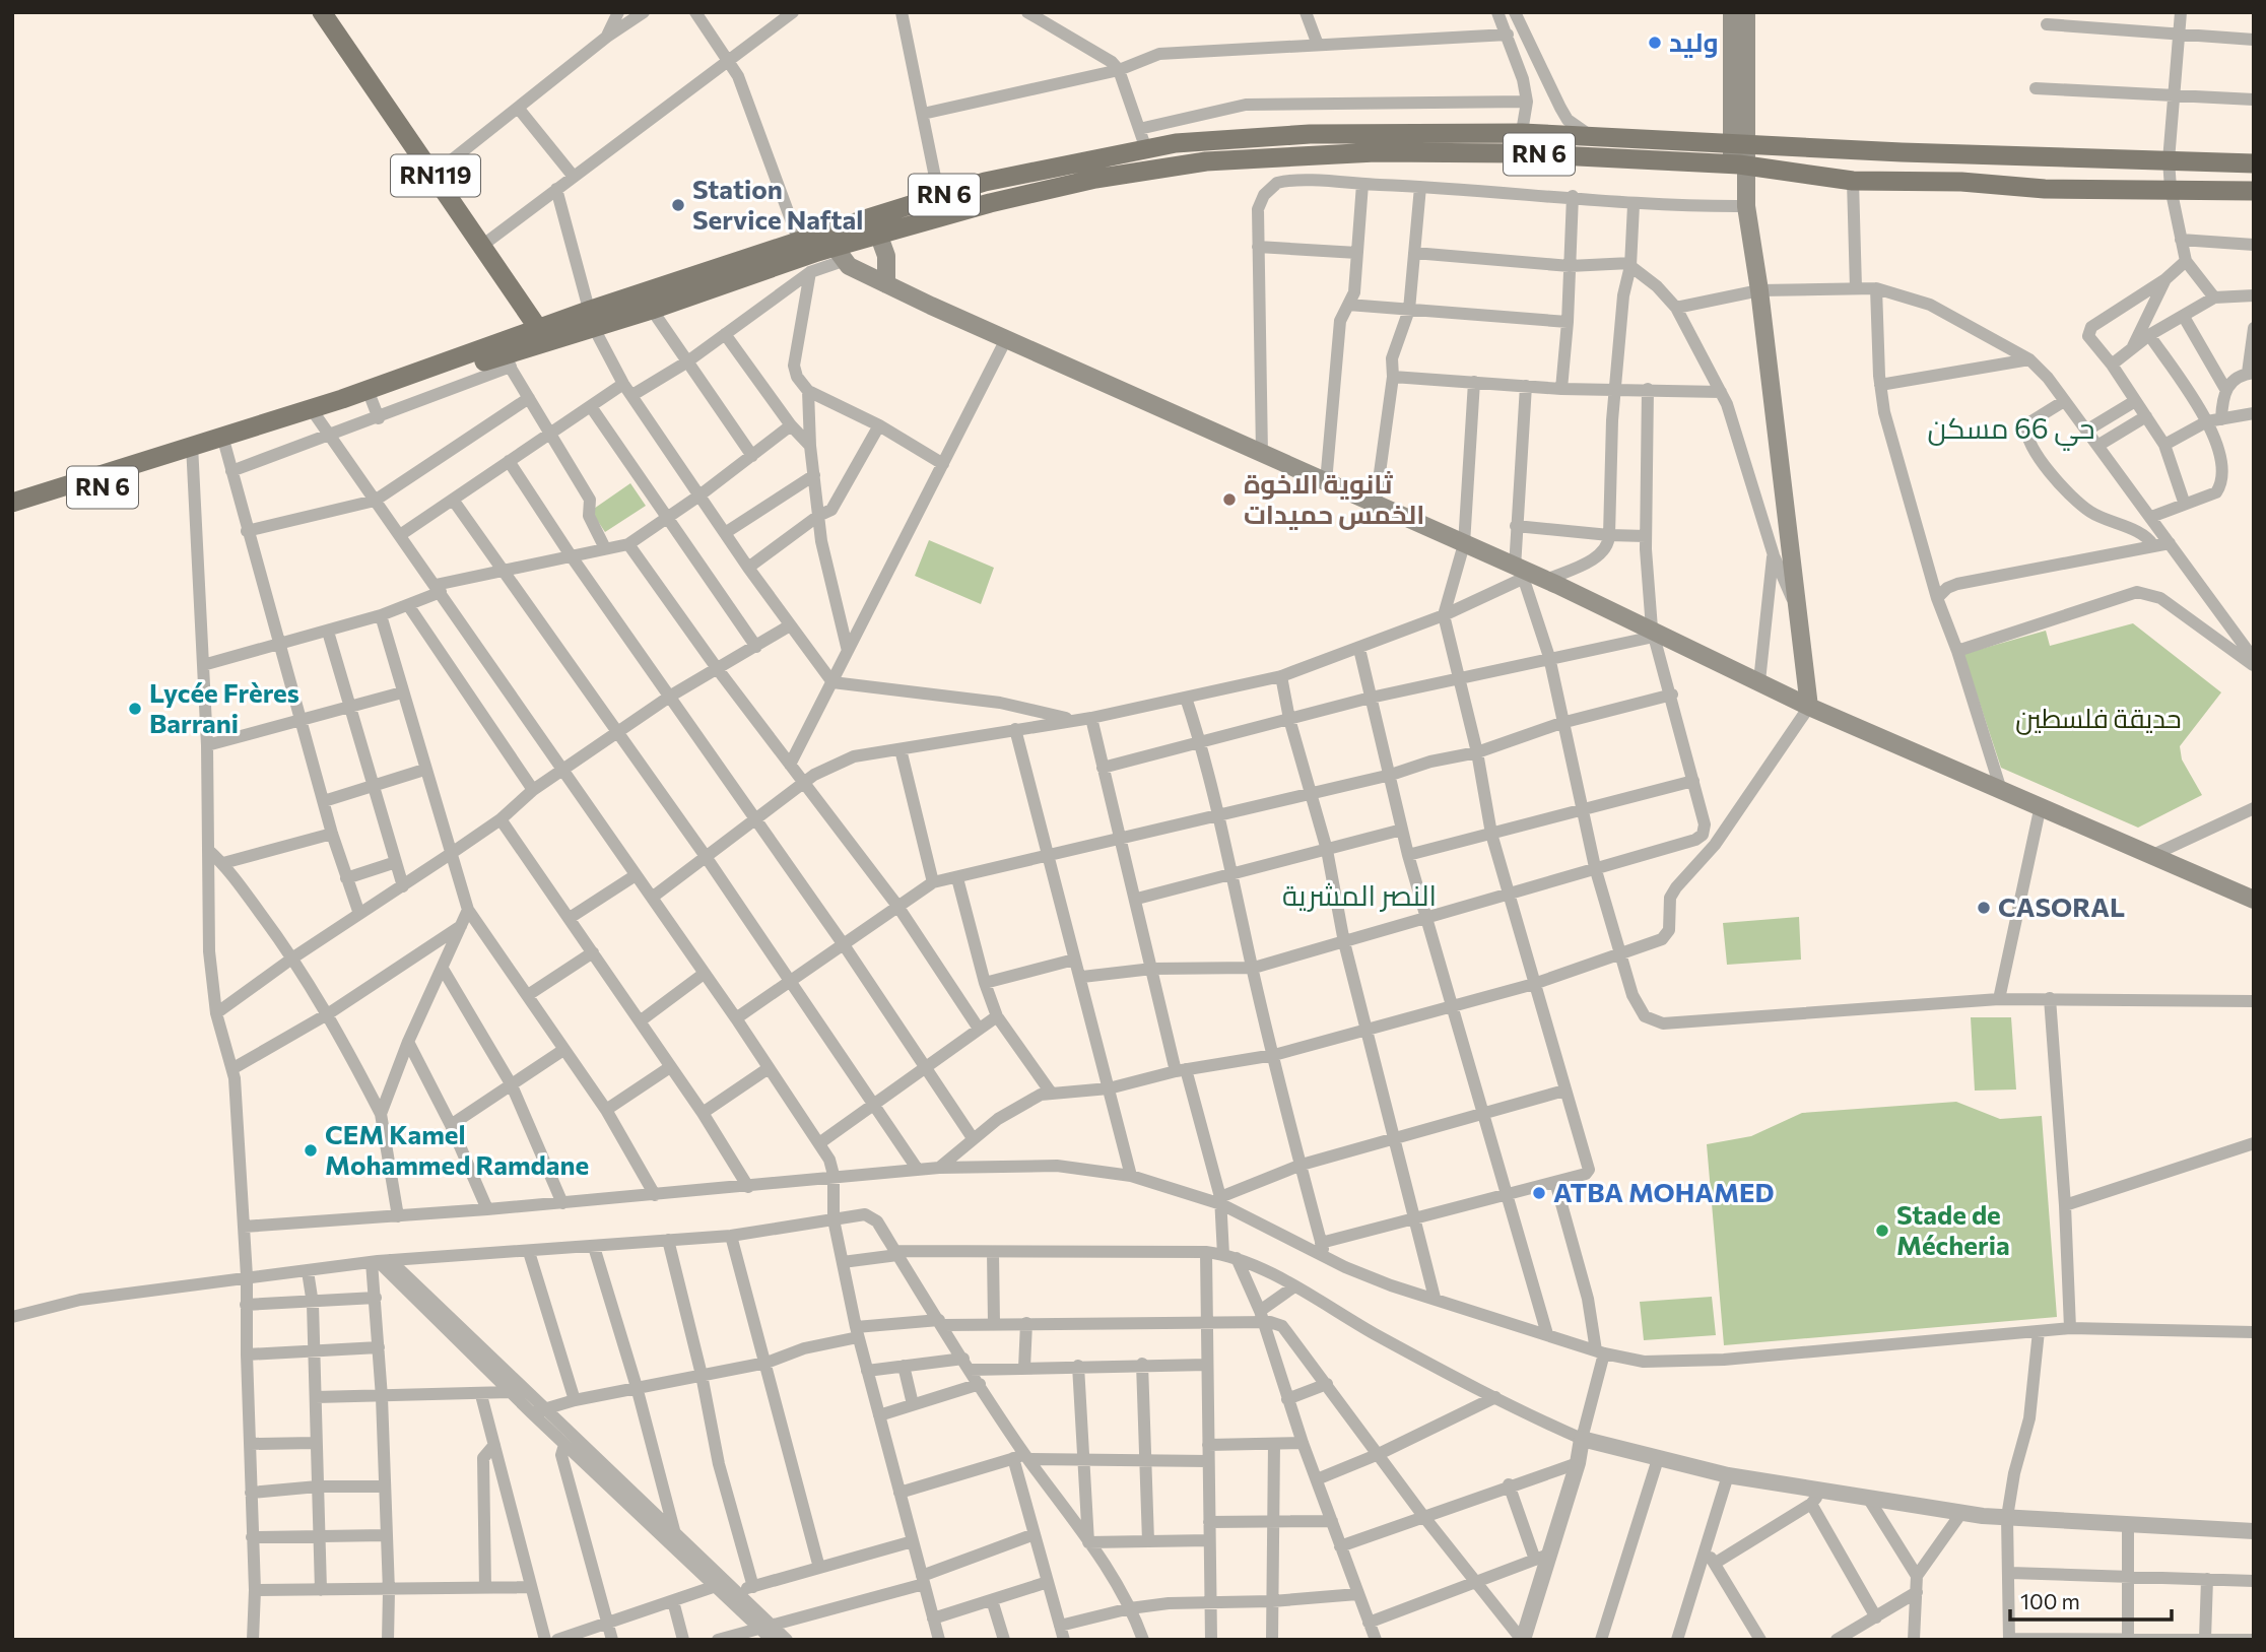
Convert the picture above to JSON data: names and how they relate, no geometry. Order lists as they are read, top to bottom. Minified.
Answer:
{"streets":{"main road":["RN 6","RN119"]},"crossings":[["RN 6","RN119"]],"districts":["حي 66 مسكن","النصر المشرية"],"parks":["حديقة فلسطين"],"places":["وليد","Station Service Naftal","ثانوية الاخوة الخمس حميدات","Lycée Frères Barrani","CASORAL","CEM Kamel Mohammed Ramdane","ATBA MOHAMED","Stade de Mécheria"],"scale_bar":"100 m"}
